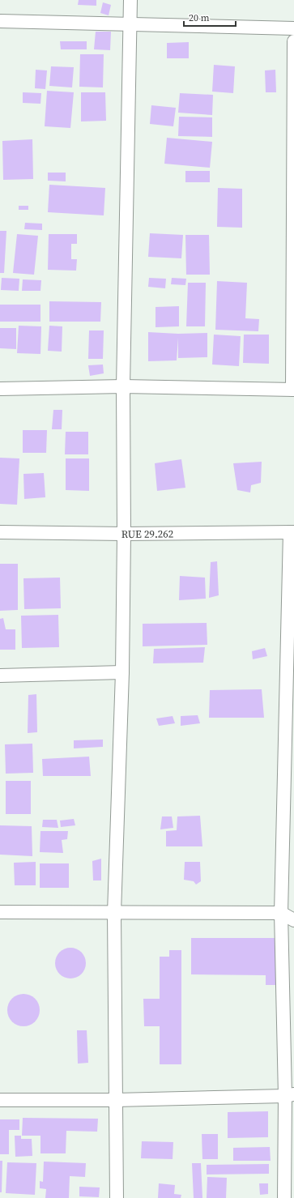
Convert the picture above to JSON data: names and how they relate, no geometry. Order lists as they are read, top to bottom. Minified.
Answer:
{"streets":{"street":["RUE 29.262"]},"scale_bar":"20 m"}
